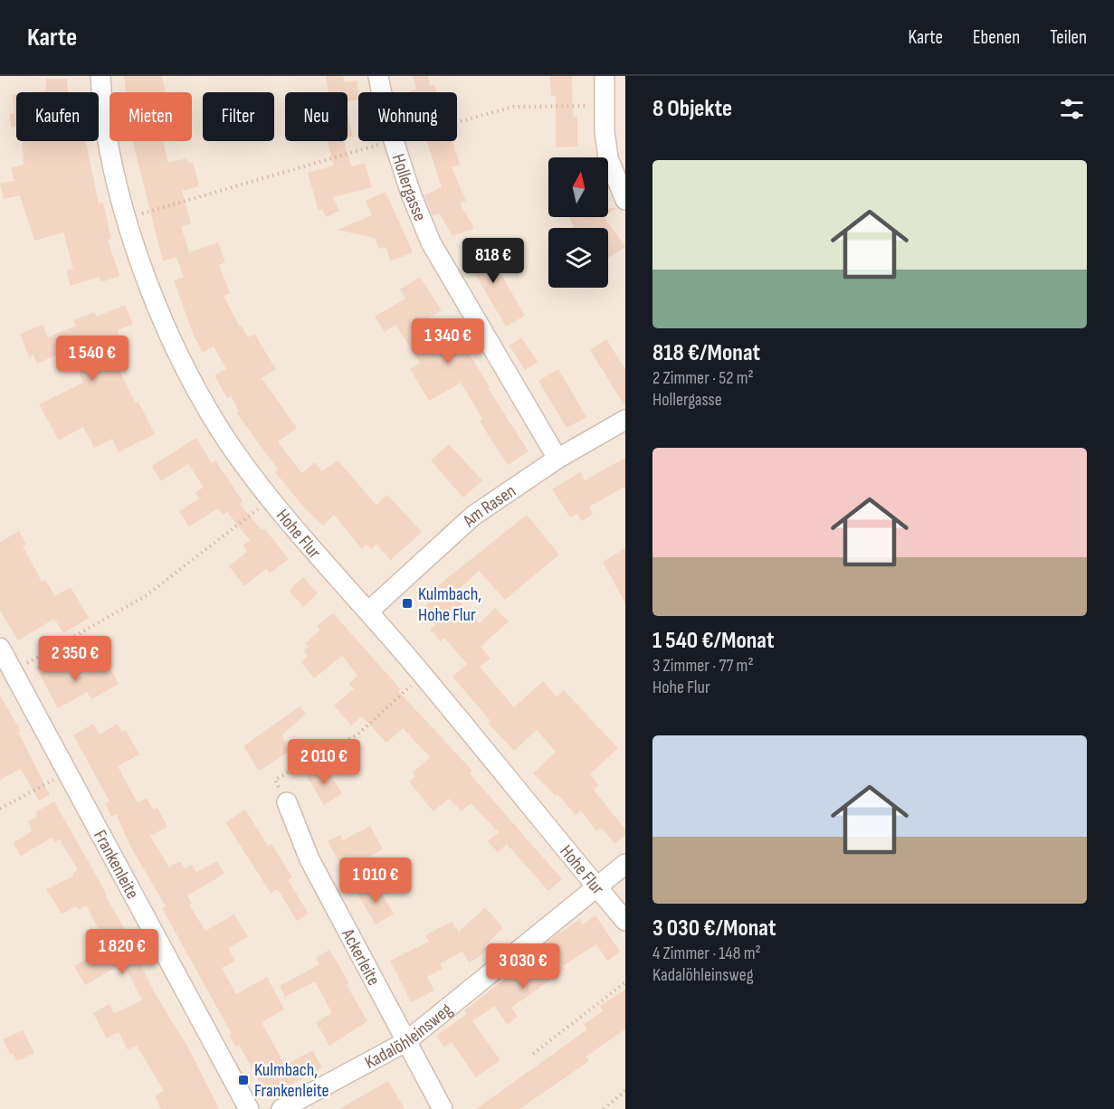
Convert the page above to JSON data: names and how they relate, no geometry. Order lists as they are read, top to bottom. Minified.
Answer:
{"streets":{"street":["Hollergasse","Am Rasen","Hohe Flur","Frankenleite","Ackerleite","Kadalöhleinsweg"]},"crossings":[["Hollergasse","Am Rasen"],["Am Rasen","Hohe Flur"],["Hohe Flur","Kadalöhleinsweg"],["Ackerleite","Kadalöhleinsweg"]],"places":{"transit":["Kulmbach, Hohe Flur","Kulmbach, Frankenleite"]},"north":"top","page":{"header":"Karte","nav":["Karte","Ebenen","Teilen"],"heading":"8 Objekte","chip":["Kaufen","Mieten","Filter","Neu","Wohnung"],"list":[{"name":"818 €/Monat","note":"2 Zimmer · 52 m² · Hollergasse"},{"name":"1 540 €/Monat","note":"3 Zimmer · 77 m² · Hohe Flur"},{"name":"3 030 €/Monat","note":"4 Zimmer · 148 m² · Kadalöhleinsweg"}],"price":["818 €","1 340 €","1 540 €","2 350 €","2 010 €","1 010 €","1 820 €","3 030 €"]}}
